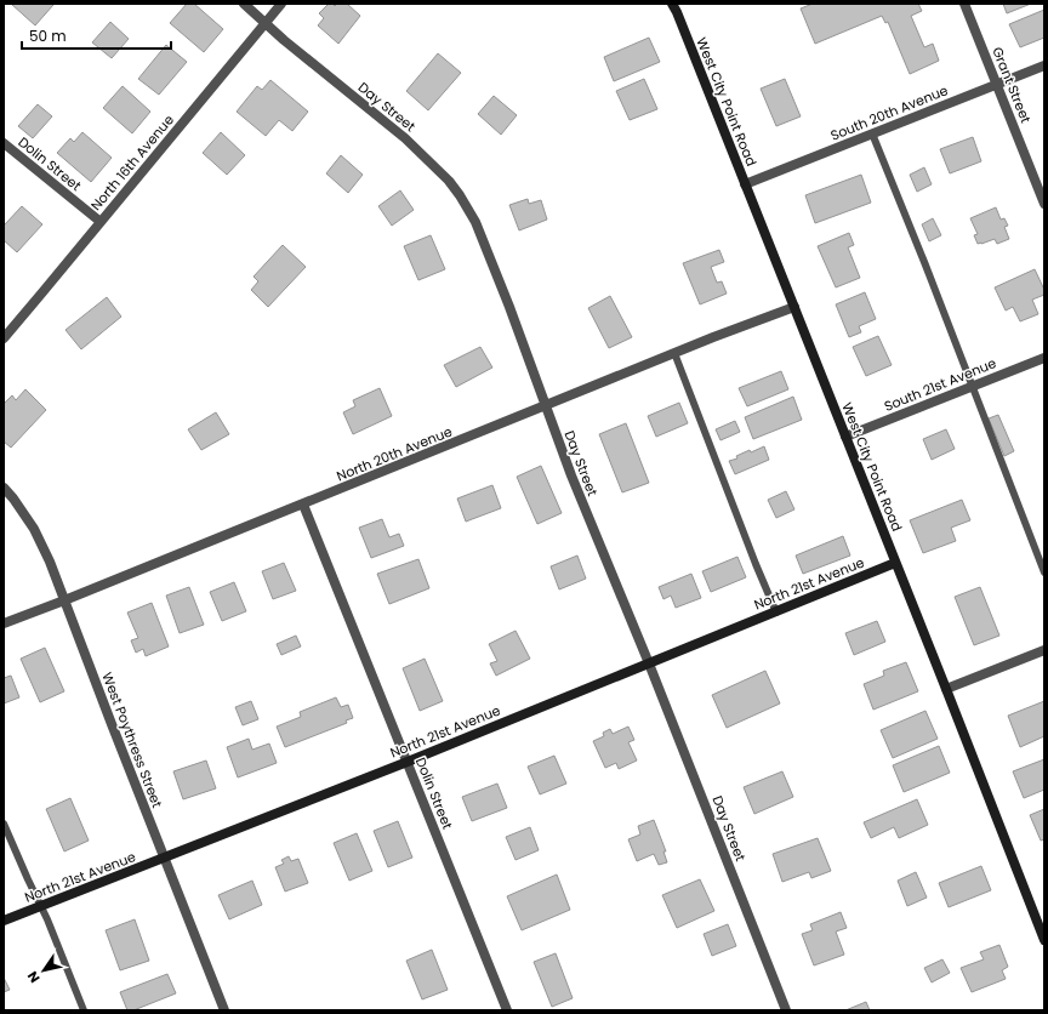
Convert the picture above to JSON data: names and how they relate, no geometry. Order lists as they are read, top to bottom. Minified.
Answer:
{"streets":{"street":["Grant Street","West City Point Road","Day Street","South 20th Avenue","North 16th Avenue","Dolin Street","South 21st Avenue","North 20th Avenue","North 21st Avenue","West Poythress Street"]},"crossings":[["Grant Street","South 20th Avenue"],["West City Point Road","South 20th Avenue"],["West City Point Road","South 21st Avenue"],["West City Point Road","North 20th Avenue"],["West City Point Road","North 21st Avenue"],["Day Street","North 16th Avenue"],["Day Street","North 20th Avenue"],["Day Street","North 21st Avenue"],["North 16th Avenue","Dolin Street"],["Dolin Street","North 20th Avenue"],["Dolin Street","North 21st Avenue"],["North 20th Avenue","West Poythress Street"],["North 21st Avenue","West Poythress Street"]],"scale_bar":"50 m","north":"bottom left"}
